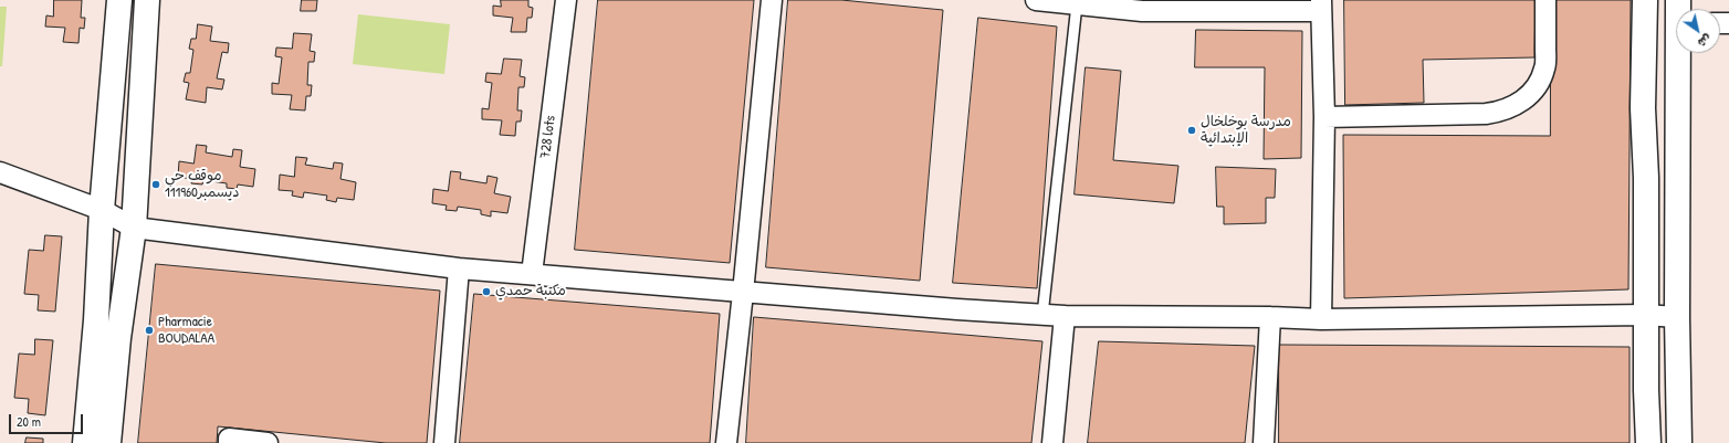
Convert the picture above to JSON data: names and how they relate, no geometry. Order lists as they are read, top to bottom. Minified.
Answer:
{"streets":{"street":["728 lots"]},"places":["مدرسة بوخلخال الإبتدائية","موقف حي 11ديسمبر1960","مكتبة حمدي","Pharmacie BOUDALAA"],"scale_bar":"20 m","north":"bottom right"}
